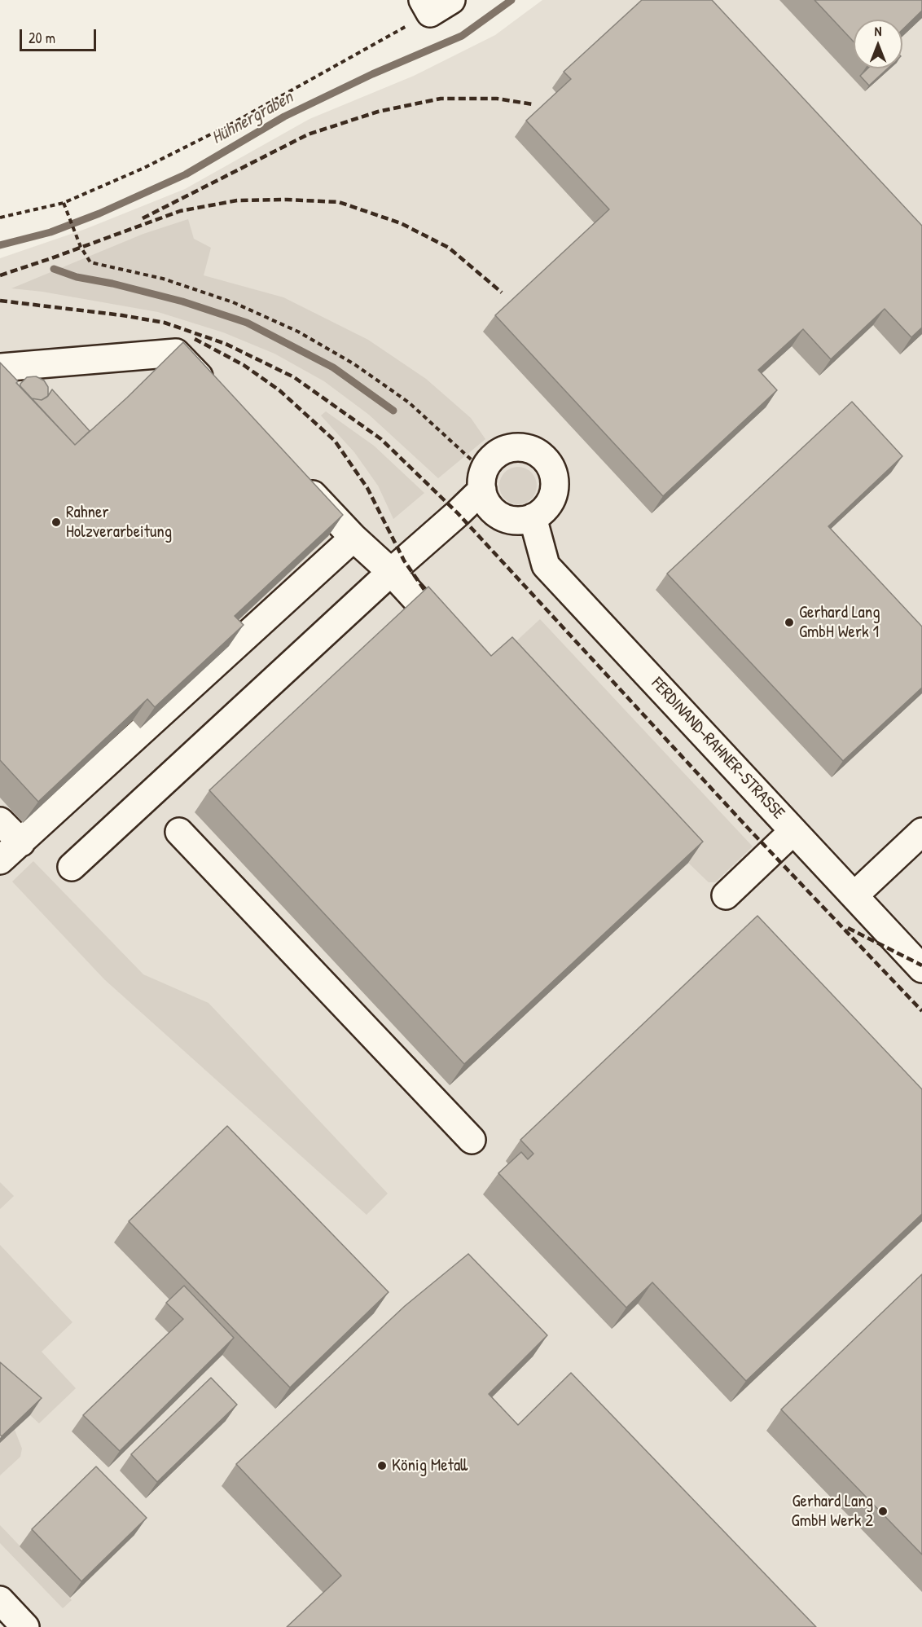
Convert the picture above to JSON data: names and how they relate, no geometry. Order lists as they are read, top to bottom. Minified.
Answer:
{"streets":{"street":["FERDINAND-RAHNER-STRASSE"]},"water":["Hühnergraben"],"places":["Rahner Holzverarbeitung","Gerhard Lang GmbH Werk 1","König Metall","Gerhard Lang GmbH Werk 2"],"scale_bar":"20 m","north":"top"}
